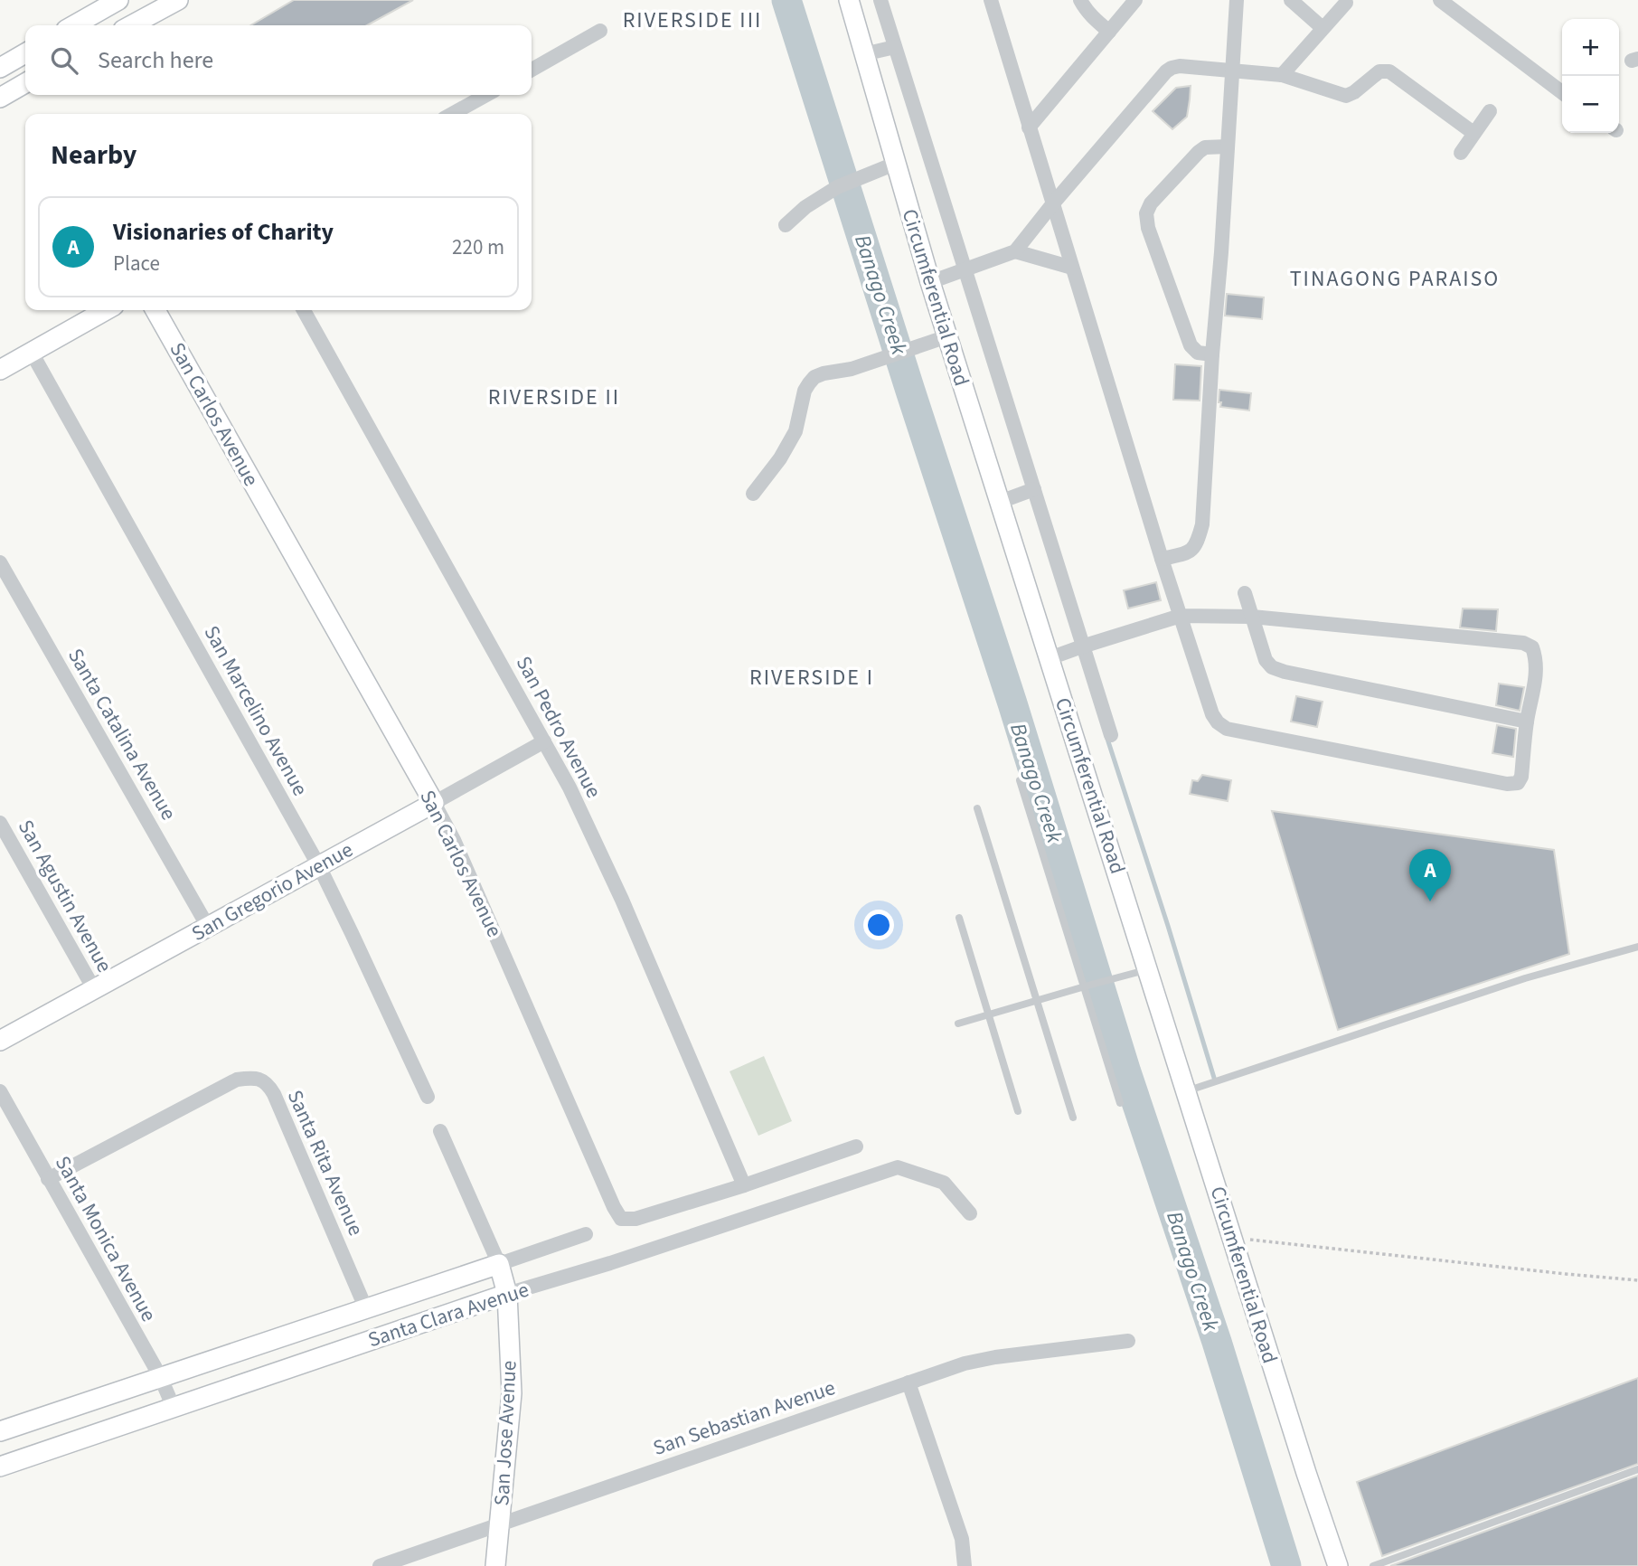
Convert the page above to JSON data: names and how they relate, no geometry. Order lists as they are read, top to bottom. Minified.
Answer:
{"streets":{"street":["Circumferential Road","San Carlos Avenue","San Marcelino Avenue","San Pedro Avenue","Santa Catalina Avenue","San Gregorio Avenue","San Agustin Avenue","Santa Rita Avenue","Santa Monica Avenue","Santa Clara Avenue","San Sebastian Avenue","San Jose Avenue"]},"crossings":[["San Carlos Avenue","San Pedro Avenue"],["San Carlos Avenue","San Gregorio Avenue"],["San Marcelino Avenue","San Gregorio Avenue"],["San Pedro Avenue","San Gregorio Avenue"],["Santa Catalina Avenue","San Gregorio Avenue"],["San Gregorio Avenue","San Agustin Avenue"],["Santa Rita Avenue","Santa Monica Avenue"],["Santa Rita Avenue","Santa Clara Avenue"],["Santa Monica Avenue","Santa Clara Avenue"],["Santa Clara Avenue","San Jose Avenue"],["San Sebastian Avenue","San Jose Avenue"]],"districts":["RIVERSIDE III","TINAGONG PARAISO","RIVERSIDE II","RIVERSIDE I"],"water":["Banago Creek"],"page":{"map_buttons":["+","−"],"search":"Search here","heading":"Nearby","list":[{"mark":"A","name":"Visionaries of Charity","note":"Place","value":"220 m"}],"pins":"A"}}
